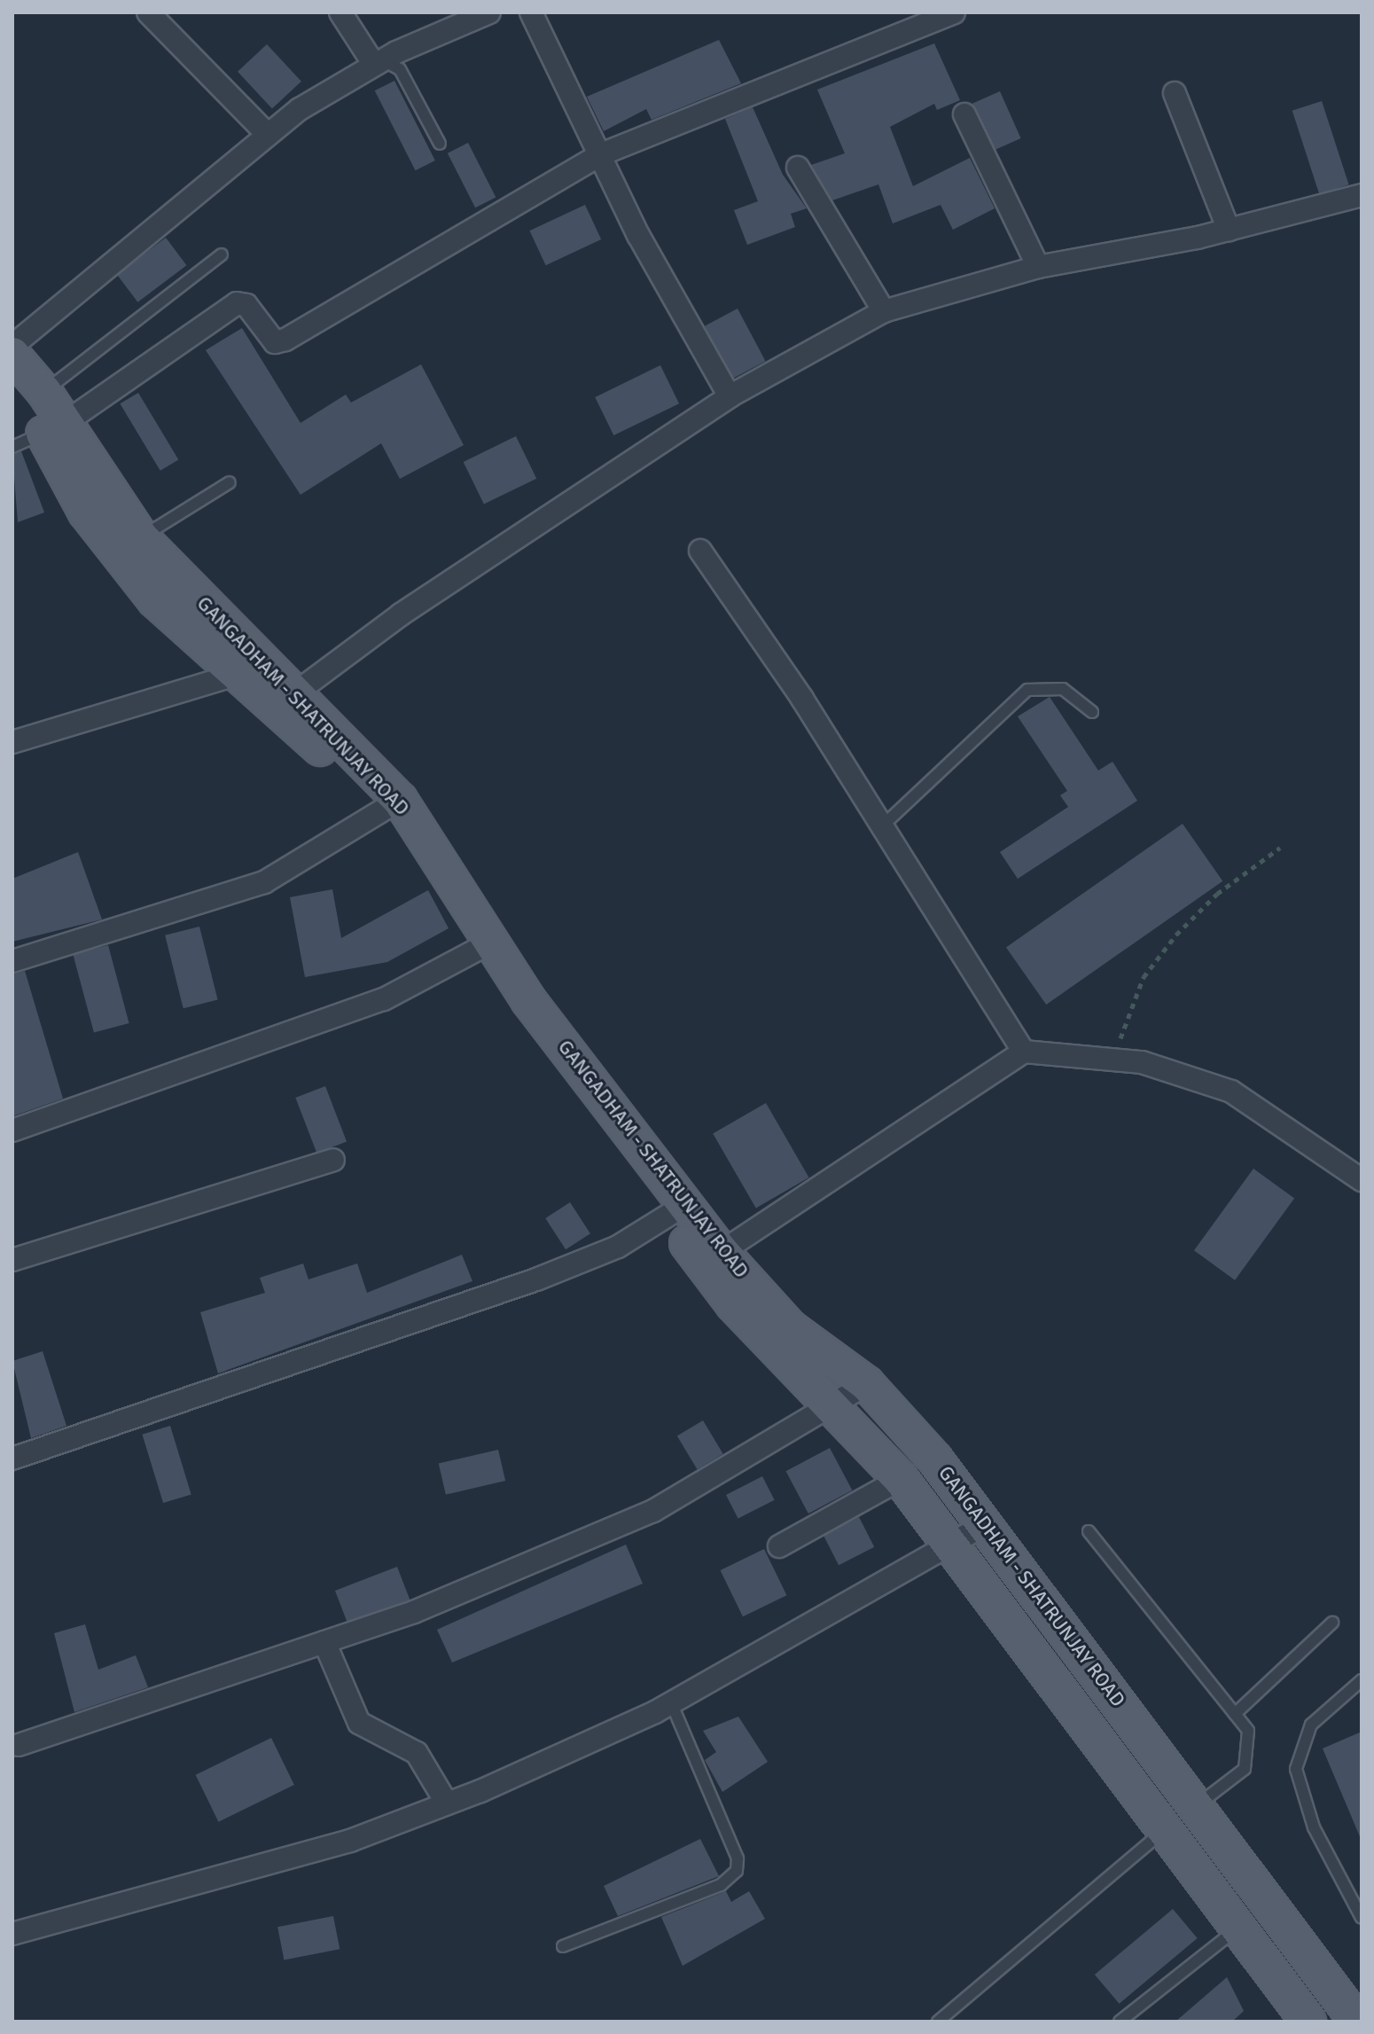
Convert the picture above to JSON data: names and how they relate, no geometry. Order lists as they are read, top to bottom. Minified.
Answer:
{"streets":{"main road":["GANGADHAM - SHATRUNJAY ROAD"]}}
